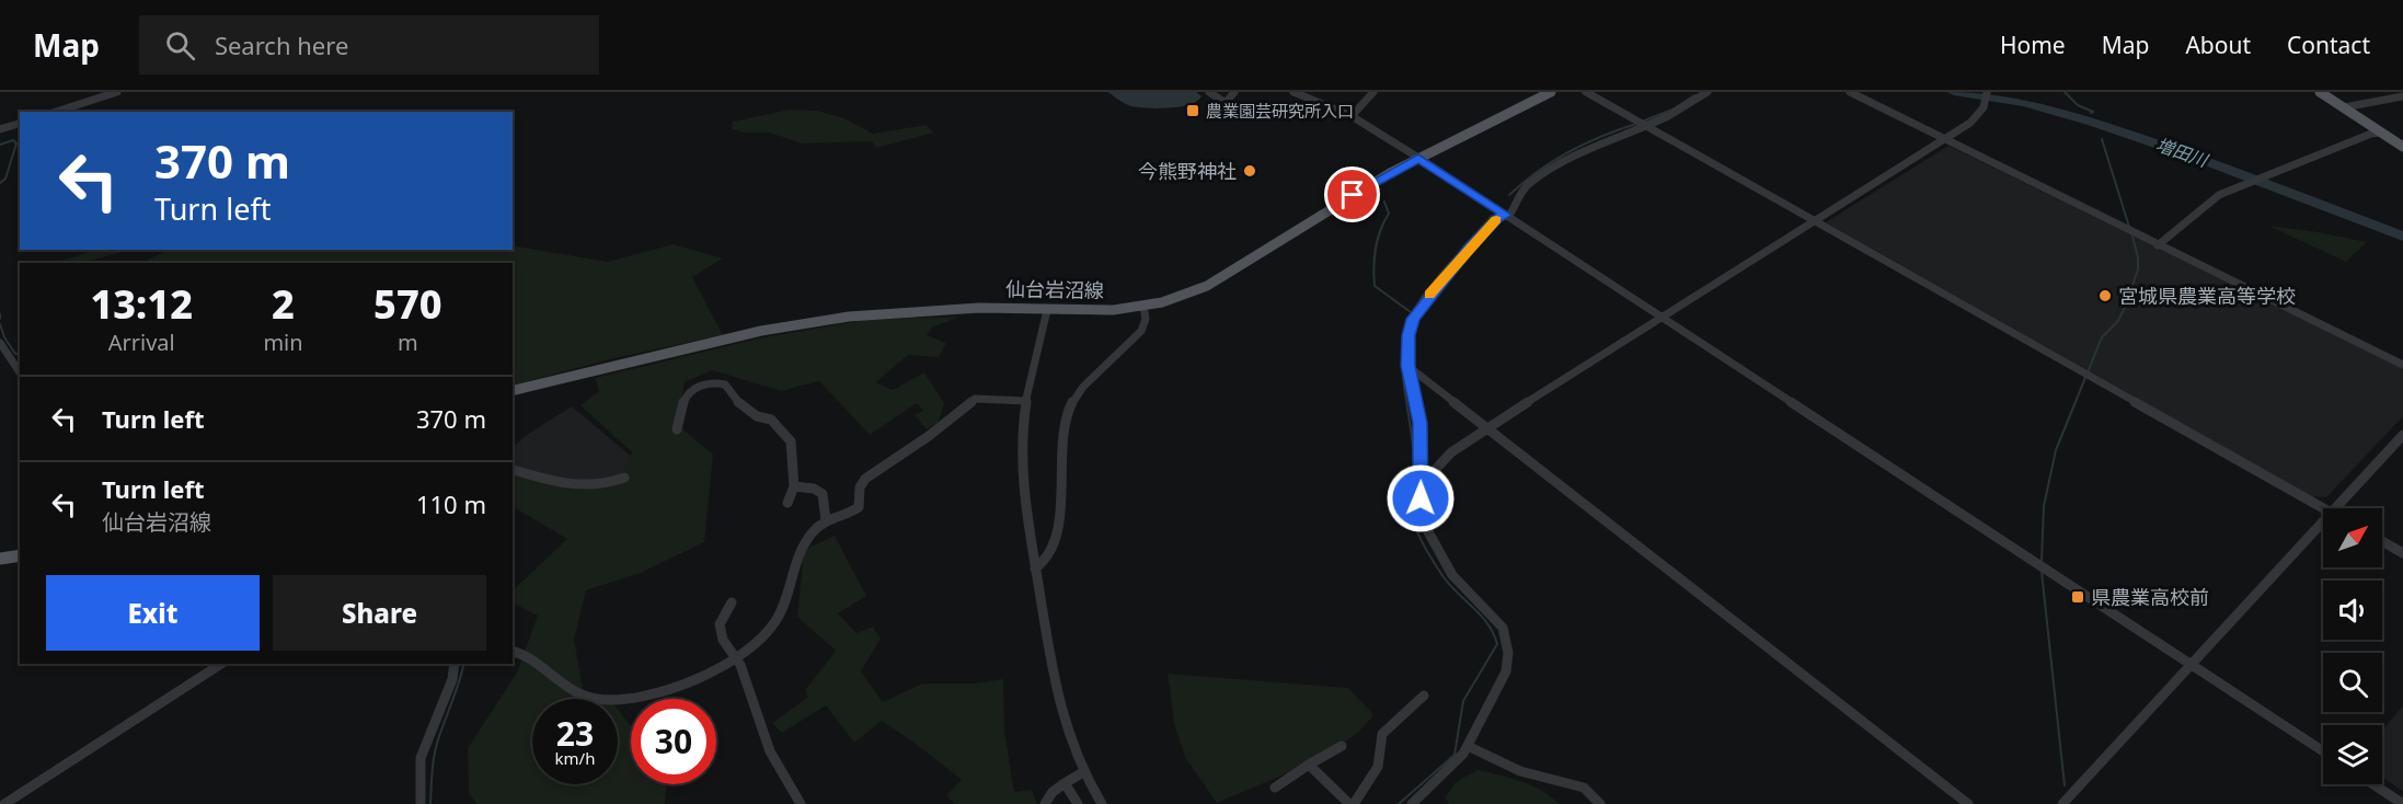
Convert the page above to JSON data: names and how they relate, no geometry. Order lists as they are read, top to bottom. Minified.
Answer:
{"streets":{"main road":["仙台岩沼線"]},"water":["増田川"],"places":{"transit":["農業園芸研究所入口","県農業高校前"],"other":["今熊野神社","宮城県農業高等学校"]},"north":"top right","page":{"header":"Map","search":"Search here","nav":["Home","Map","About","Contact"],"turn":["370 m","Turn left"],"eta":["13:12","Arrival","2","min","570","m"],"list":[{"name":"Turn left","value":"370 m"},{"name":"Turn left","note":"仙台岩沼線","value":"110 m"}],"buttons":["Exit","Share"],"speed":"23 km/h","limit":"30"}}
